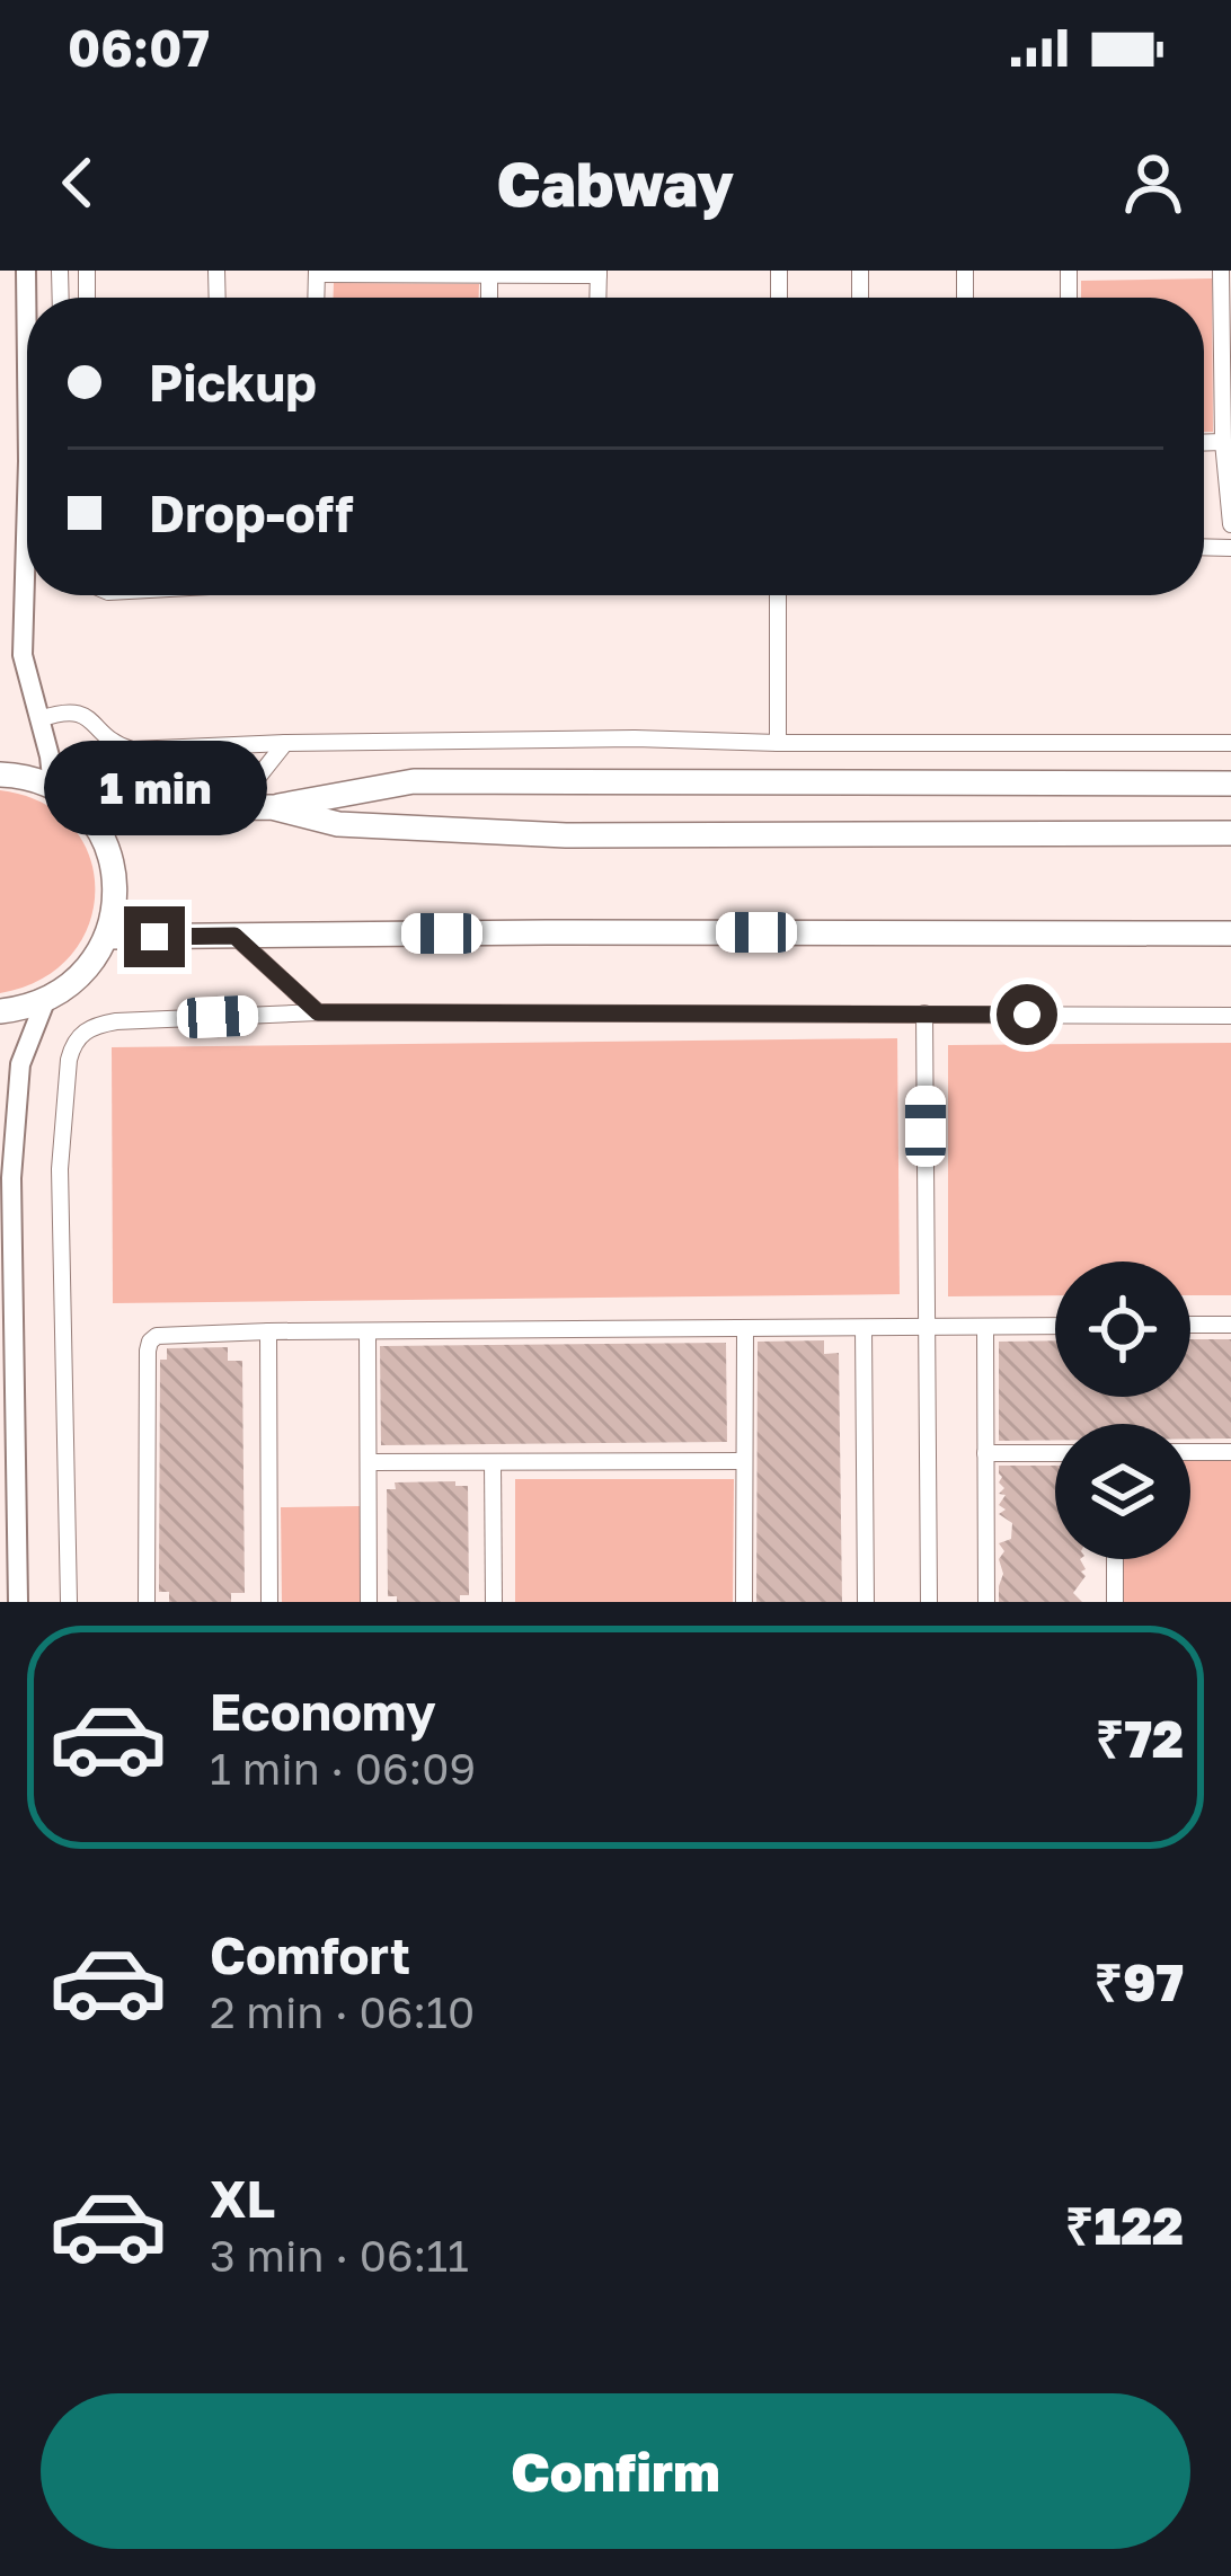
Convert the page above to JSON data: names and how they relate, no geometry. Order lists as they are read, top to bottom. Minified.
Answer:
{"page":{"status":"06:07","header":"Cabway","banner":["Pickup","Drop-off"],"bubble":"1 min","list":[{"name":"Economy","note":"1 min · 06:09","value":"₹72"},{"name":"Comfort","note":"2 min · 06:10","value":"₹97"},{"name":"XL","note":"3 min · 06:11","value":"₹122"}],"buttons":"Confirm"}}
